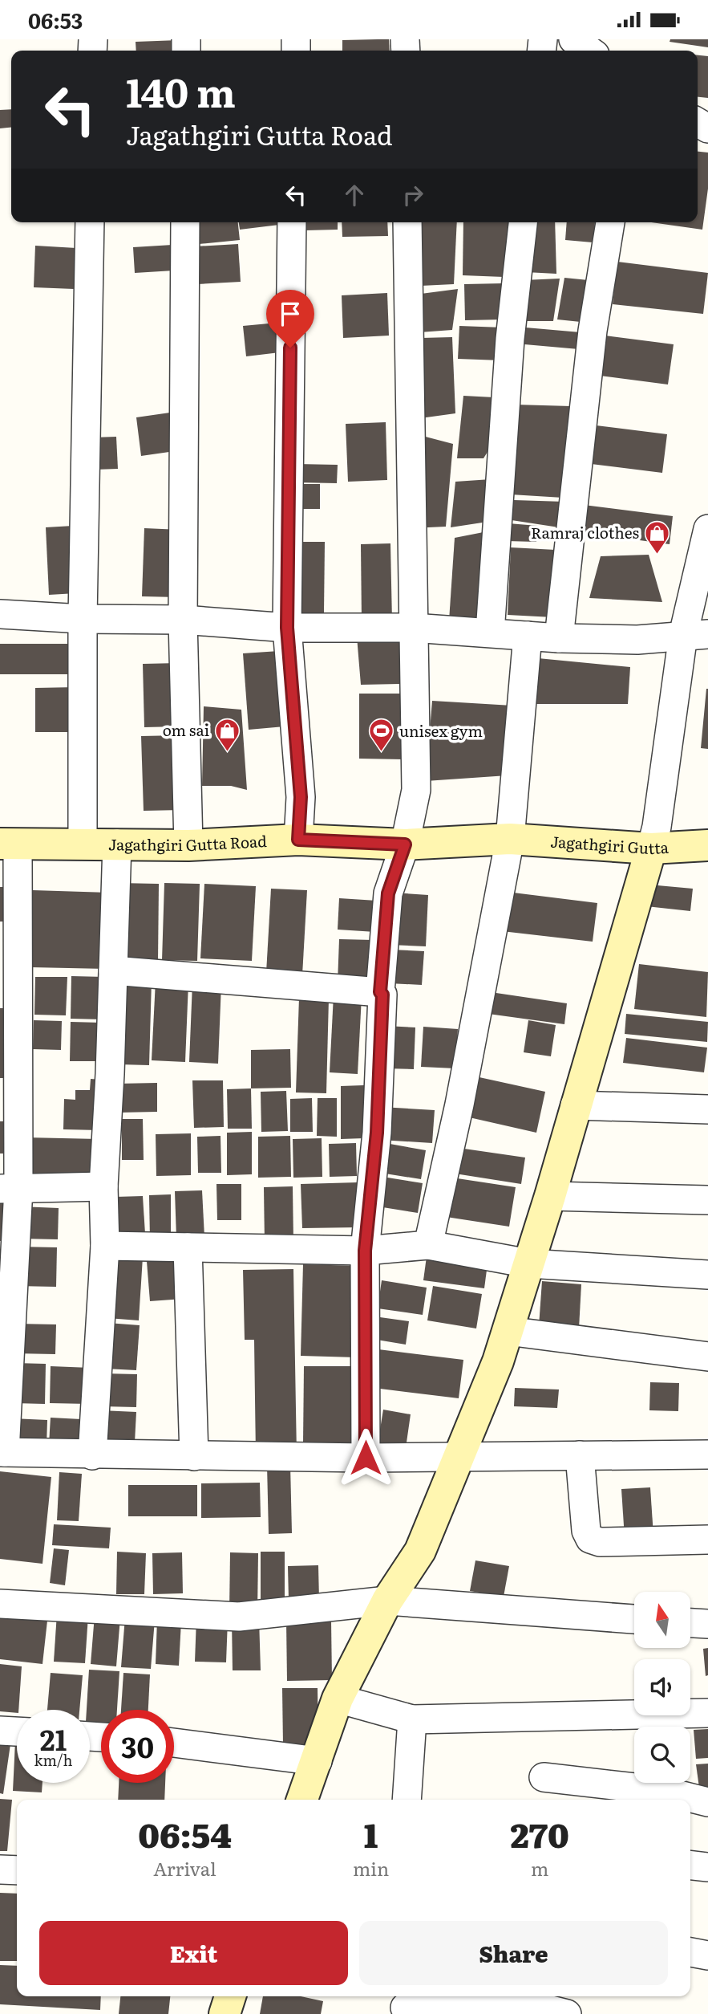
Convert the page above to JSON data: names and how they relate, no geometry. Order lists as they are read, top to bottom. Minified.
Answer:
{"streets":{"street":["Jagathgiri Gutta Road","Jagathgiri Gutta"]},"crossings":[["Jagathgiri Gutta Road","Jagathgiri Gutta"]],"places":{"shop":["Ramraj clothes","om sai"],"sports":["unisex gym"]},"north":"top","page":{"status":"06:53","turn":["140 m","Jagathgiri Gutta Road"],"speed":"21 km/h","limit":"30","eta":["06:54","Arrival","1","min","270","m"],"buttons":["Exit","Share"]}}
